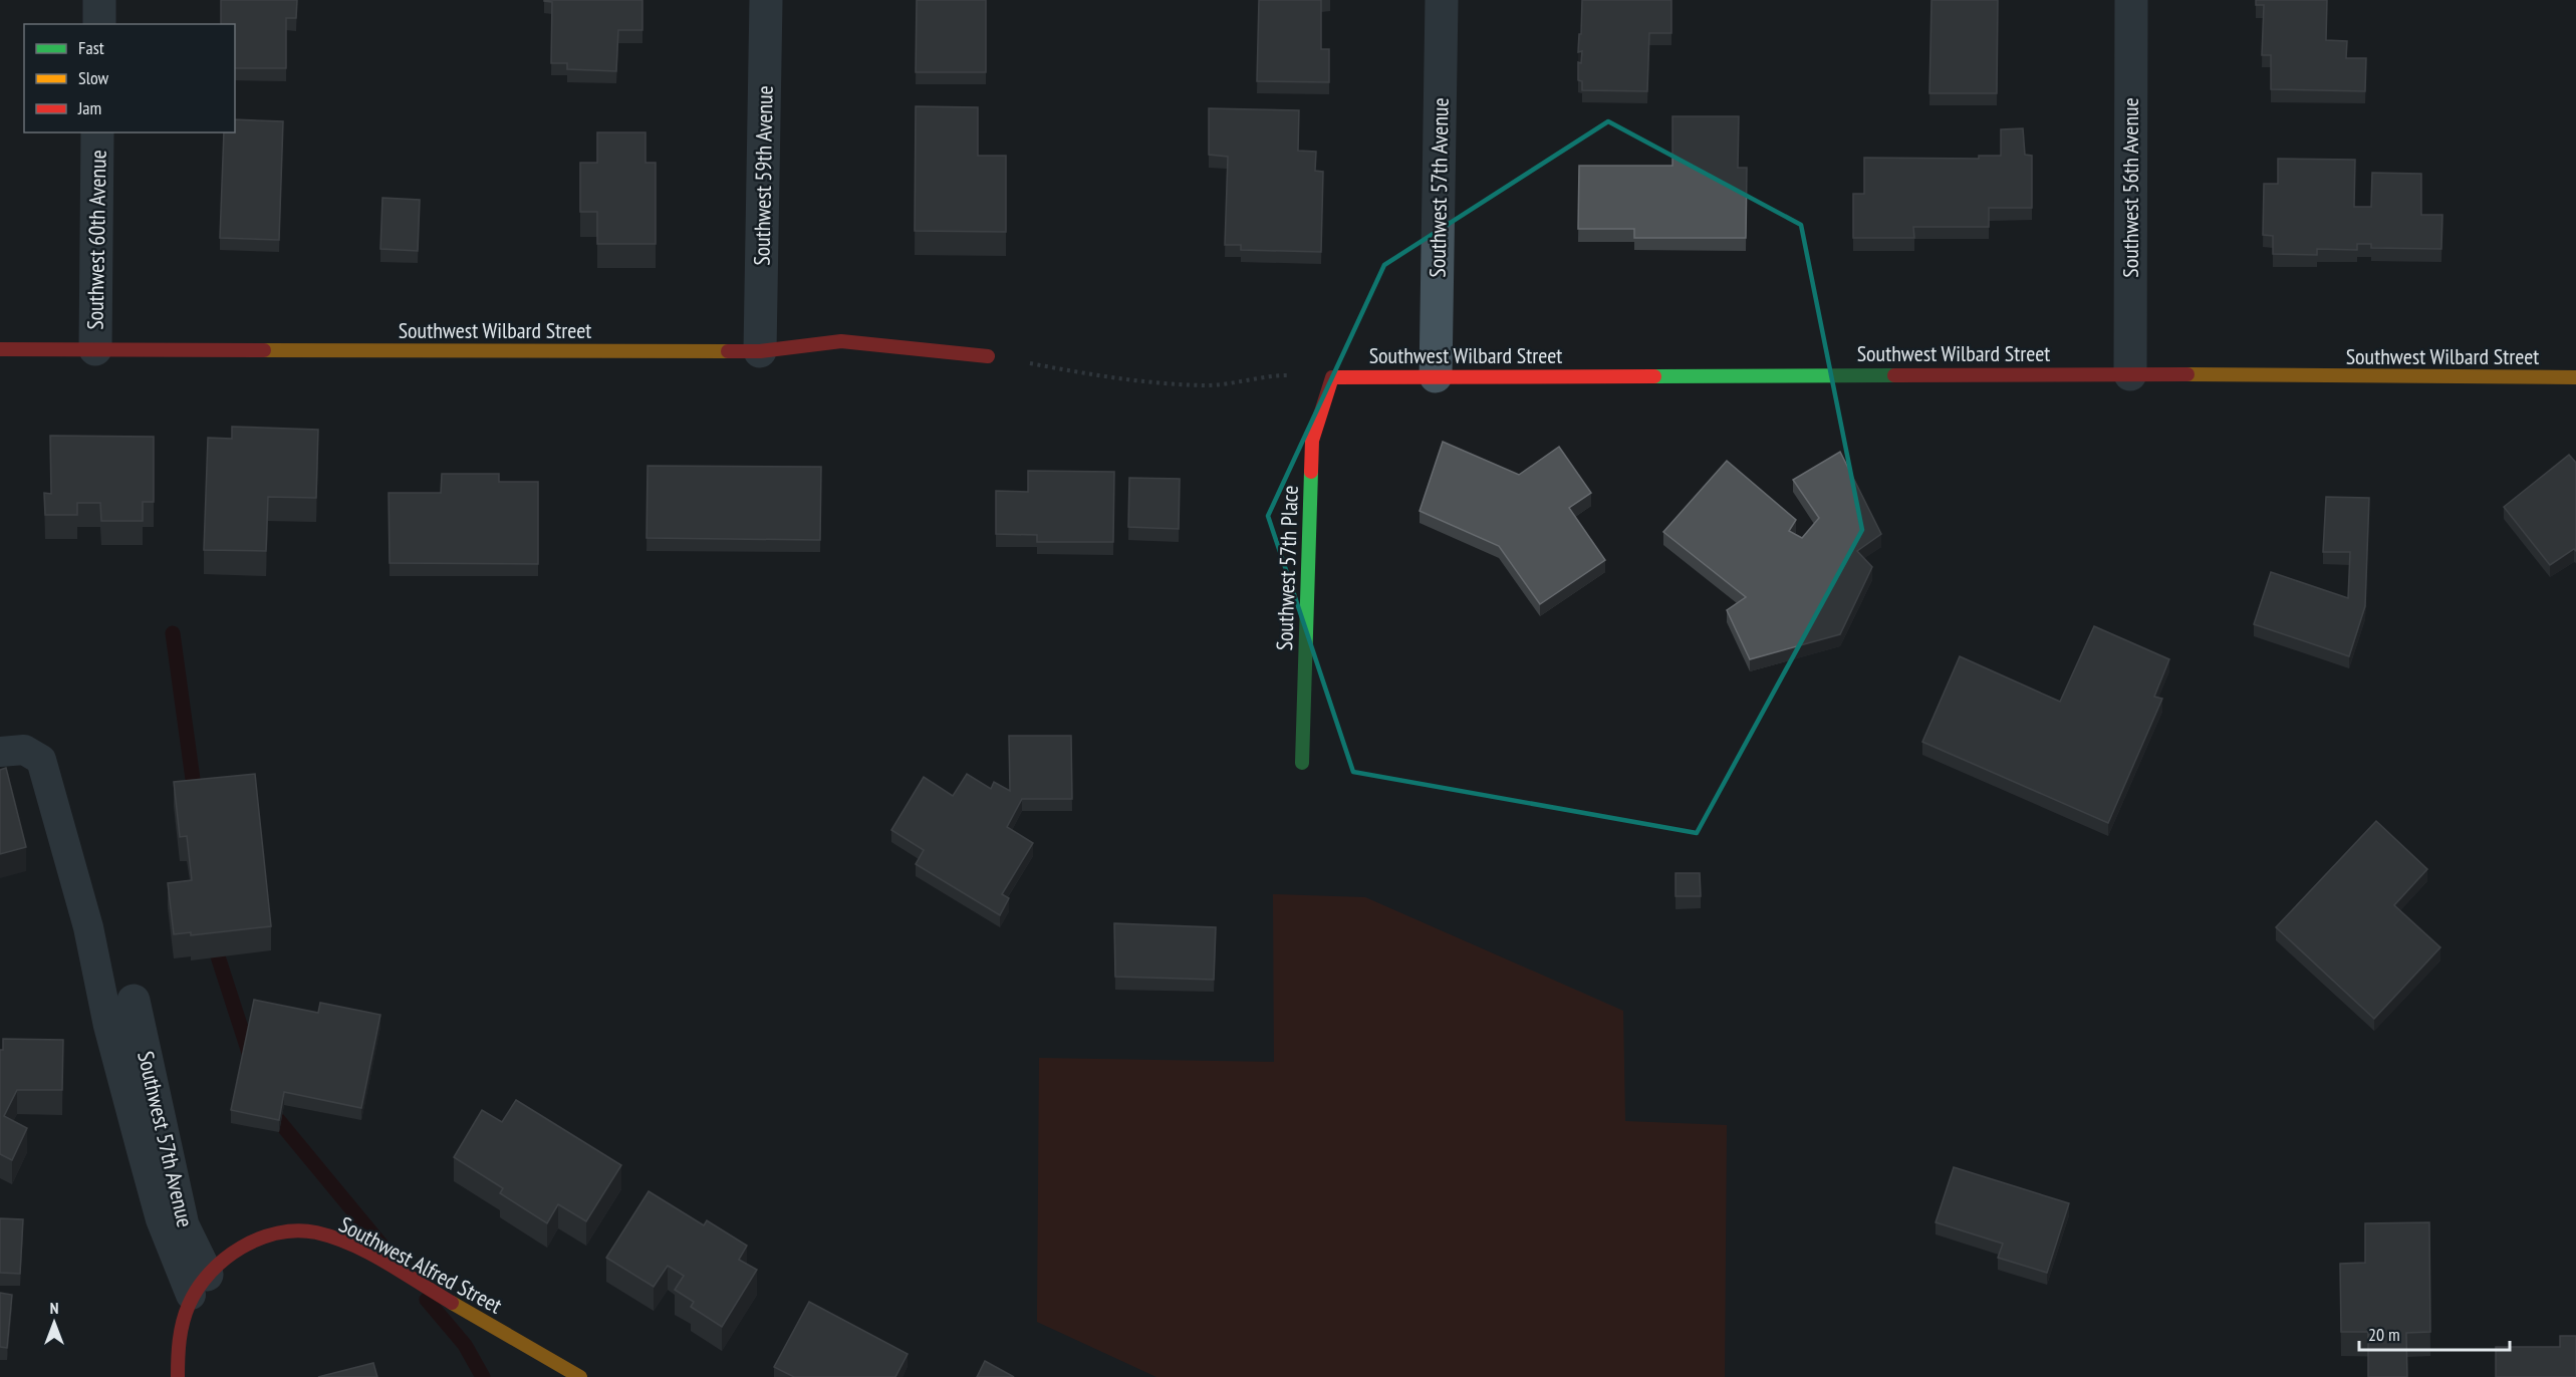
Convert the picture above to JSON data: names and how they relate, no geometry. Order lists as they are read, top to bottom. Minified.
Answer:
{"streets":{"street":["Southwest 59th Avenue","Southwest 57th Avenue","Southwest 56th Avenue","Southwest 60th Avenue","Southwest Wilbard Street","Southwest 57th Place","Southwest Alfred Street"]},"crossings":[["Southwest 59th Avenue","Southwest Wilbard Street"],["Southwest 57th Avenue","Southwest Wilbard Street"],["Southwest 57th Avenue","Southwest Alfred Street"],["Southwest 56th Avenue","Southwest Wilbard Street"],["Southwest 60th Avenue","Southwest Wilbard Street"],["Southwest Wilbard Street","Southwest 57th Place"]],"legend":["Fast","Slow","Jam"],"scale_bar":"20 m","north":"top"}
